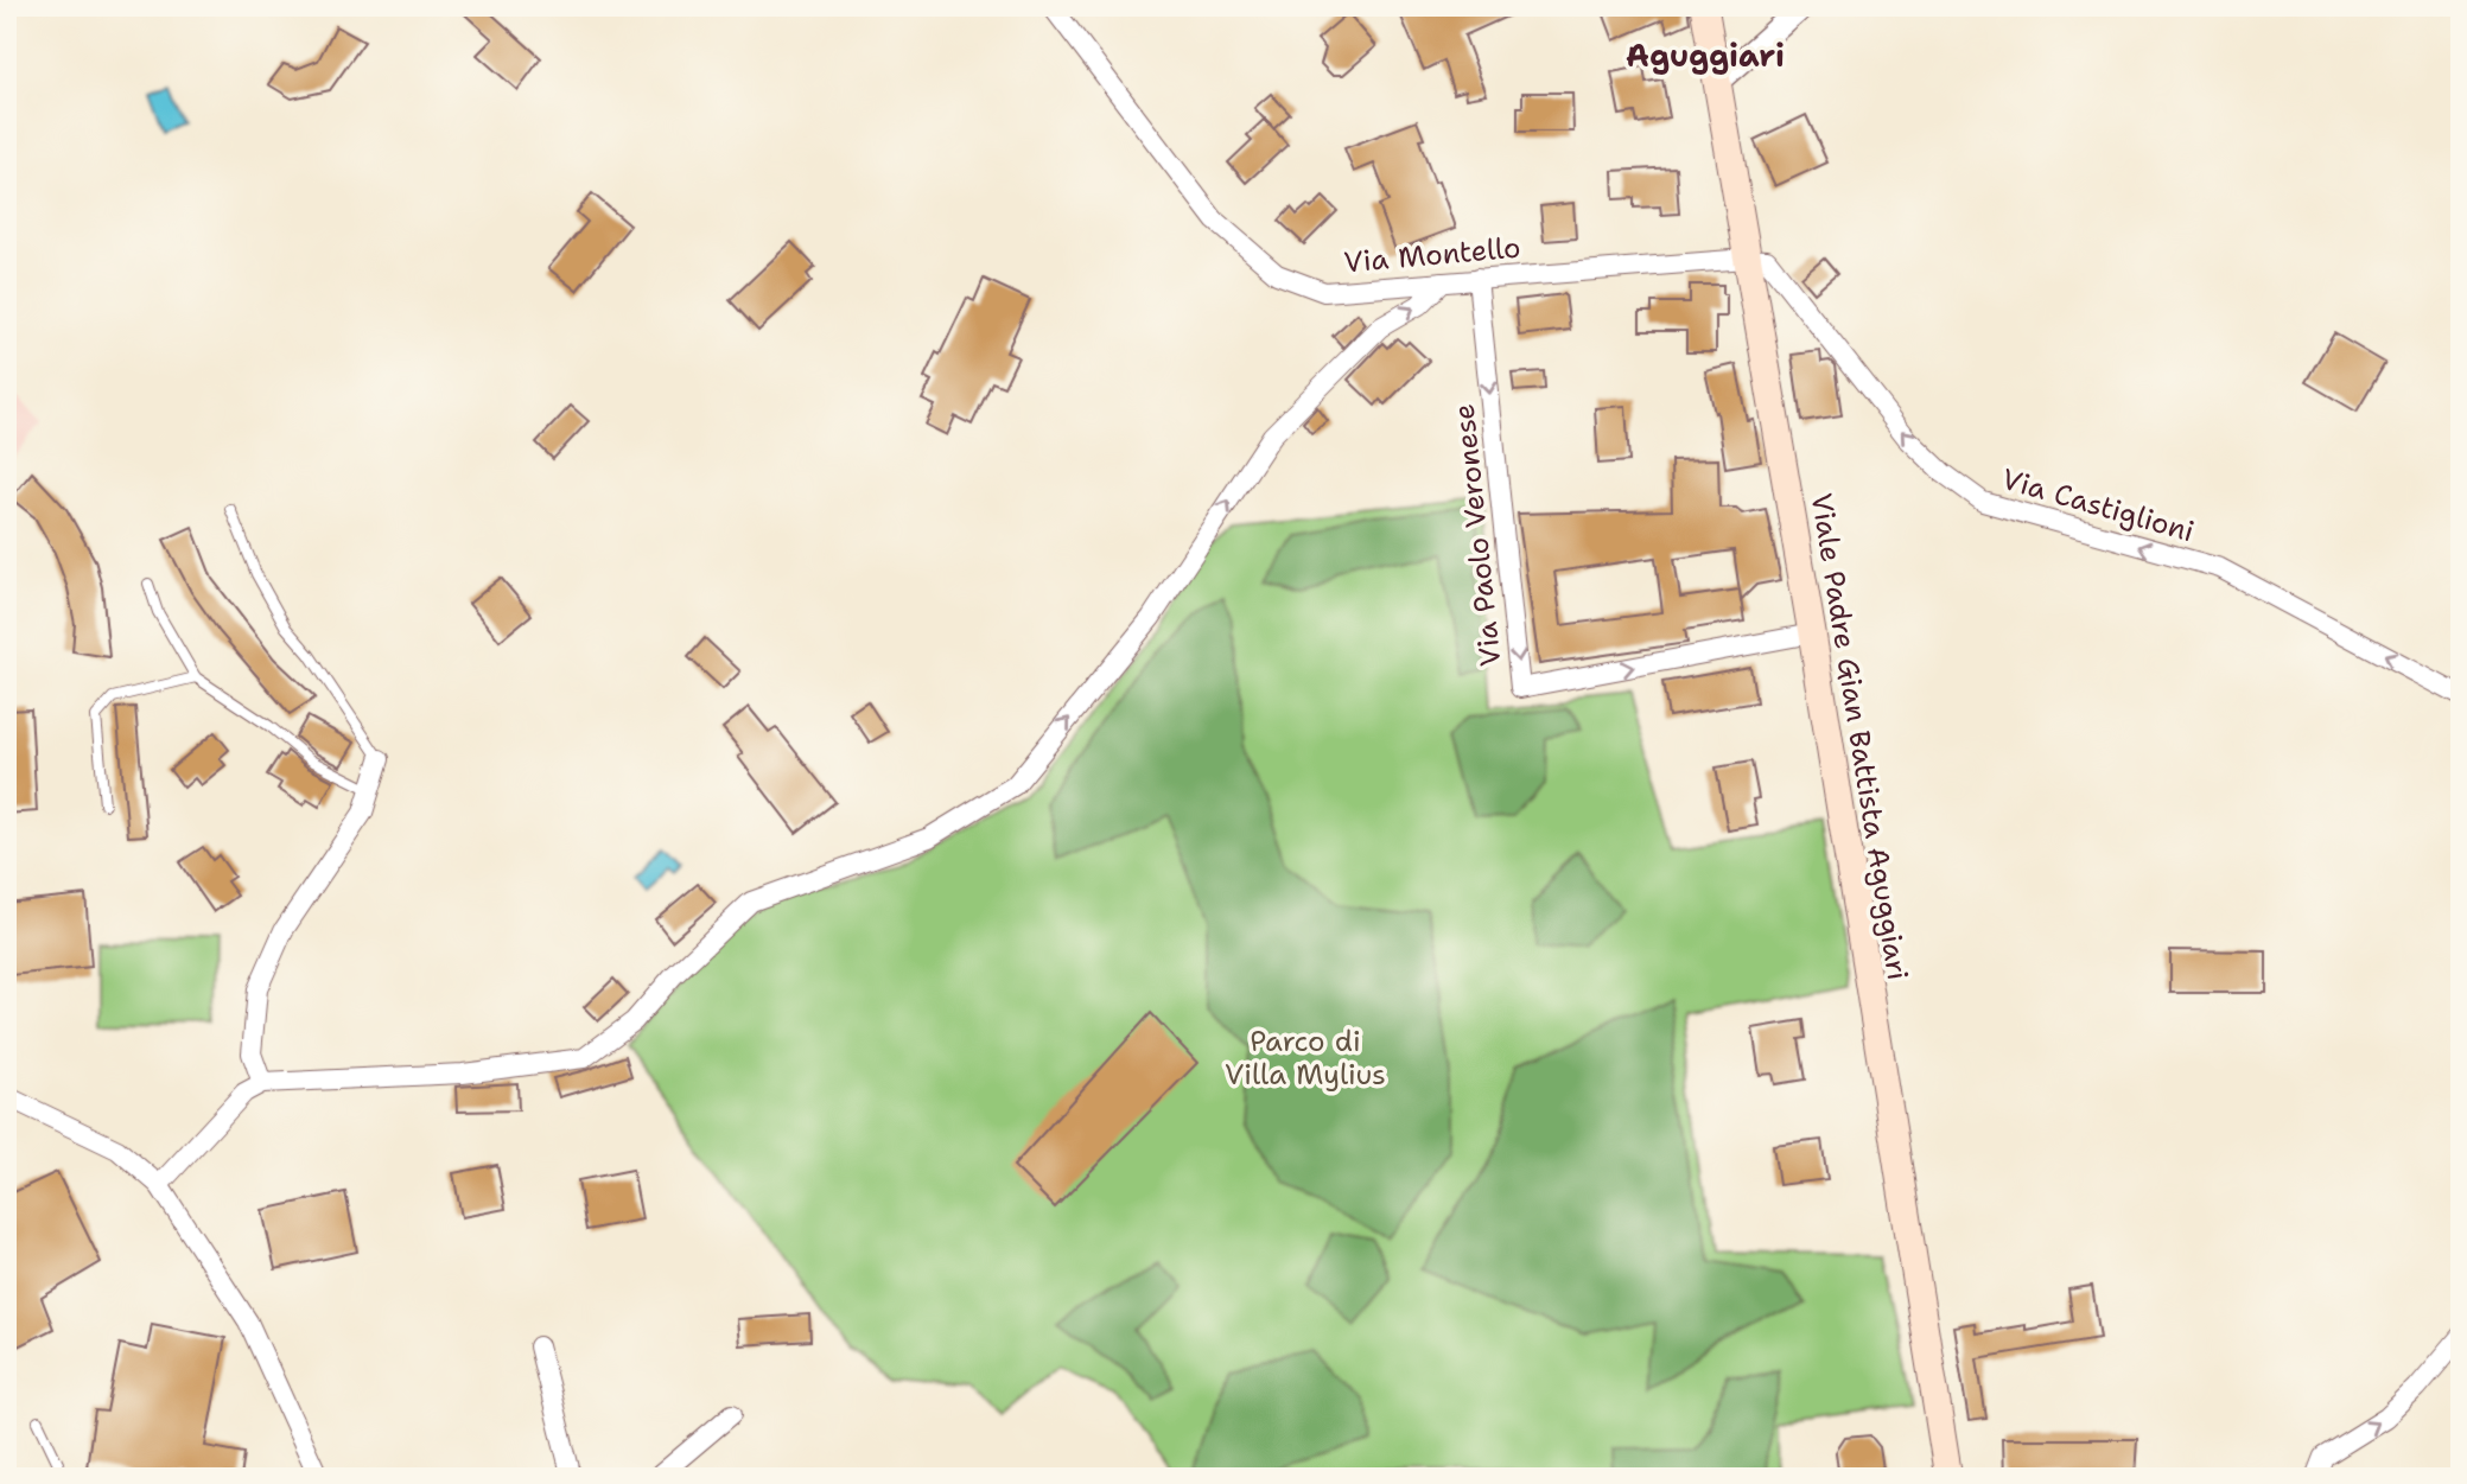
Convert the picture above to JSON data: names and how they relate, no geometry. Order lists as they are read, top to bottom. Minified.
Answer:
{"streets":{"main road":["Viale Padre Gian Battista Aguggiari"],"street":["Via Montello","Via Castiglioni","Via Paolo Veronese"]},"crossings":[["Via Montello","Via Castiglioni"],["Via Montello","Via Paolo Veronese"],["Via Montello","Viale Padre Gian Battista Aguggiari"],["Via Castiglioni","Viale Padre Gian Battista Aguggiari"],["Via Paolo Veronese","Viale Padre Gian Battista Aguggiari"]],"one_way":["Via Castiglioni"],"districts":["Aguggiari"],"parks":["Parco di Villa Mylius"]}
